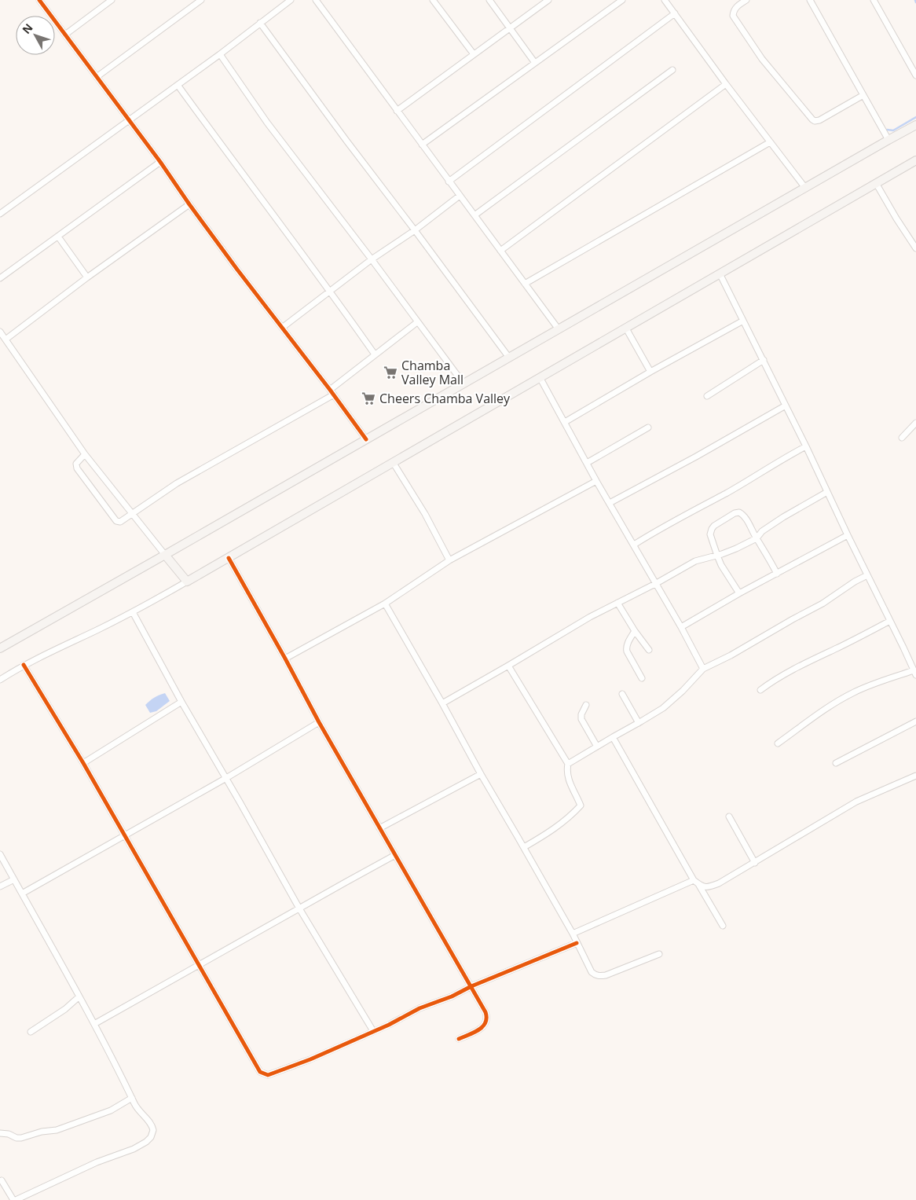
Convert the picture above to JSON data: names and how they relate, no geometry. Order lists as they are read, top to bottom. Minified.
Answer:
{"places":{"supermarket":["Chamba Valley Mall","Cheers Chamba Valley"]},"north":"top left"}
